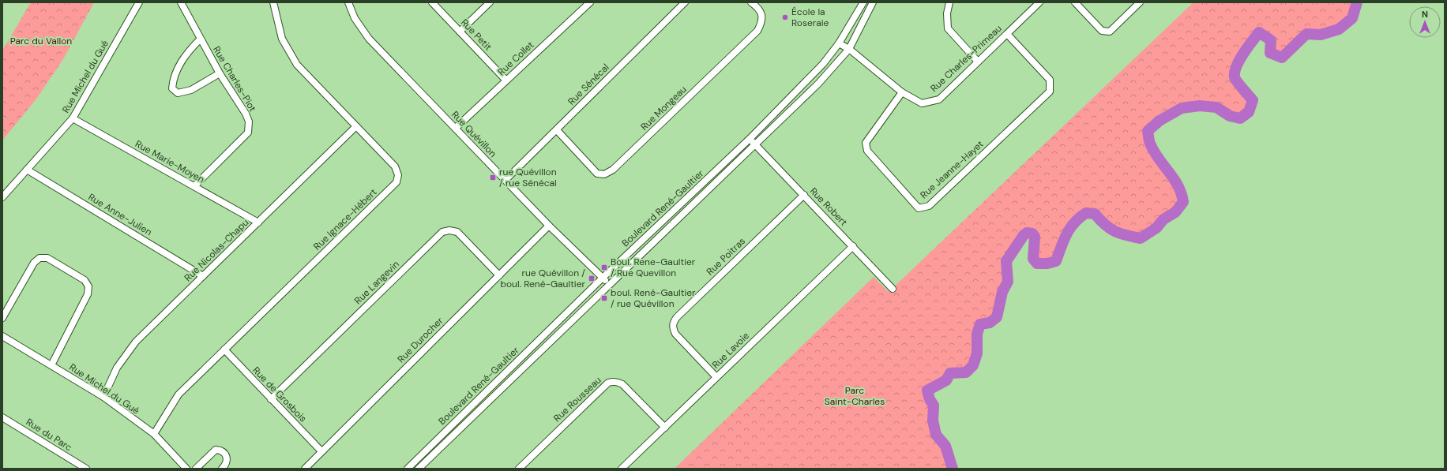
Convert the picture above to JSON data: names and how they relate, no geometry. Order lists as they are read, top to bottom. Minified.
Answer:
{"streets":{"street":["Rue Petit","Rue Collet","Rue Charles-Primeau","Rue Michel du Gué","Rue Charles-Piot","Rue Sénécal","Rue Mongeau","Rue Quévillon","Rue Marie-Moyen","Rue Jeanne-Hayet","Rue Robert","Boulevard René-Gaultier","Rue Anne-Julien","Rue Ignace-Hébert","Rue Nicolas-Chapu","Rue Poitras","Rue Langevin","Rue Durocher","Rue Lavoie","Rue de Grosbois","Rue Rousseau","Rue du Parc"]},"crossings":[["Rue Petit","Rue Collet"],["Rue Collet","Rue Quévillon"],["Rue Charles-Primeau","Rue Jeanne-Hayet"],["Rue Charles-Primeau","Boulevard René-Gaultier"],["Rue Michel du Gué","Rue Marie-Moyen"],["Rue Michel du Gué","Rue Anne-Julien"],["Rue Michel du Gué","Rue Ignace-Hébert"],["Rue Michel du Gué","Rue Nicolas-Chapu"],["Rue Charles-Piot","Rue Marie-Moyen"],["Rue Sénécal","Rue Mongeau"],["Rue Sénécal","Rue Quévillon"],["Rue Quévillon","Boulevard René-Gaultier"],["Rue Quévillon","Rue Durocher"],["Rue Marie-Moyen","Rue Nicolas-Chapu"],["Rue Robert","Boulevard René-Gaultier"],["Rue Robert","Rue Poitras"],["Rue Robert","Rue Lavoie"],["Rue Anne-Julien","Rue Nicolas-Chapu"],["Rue Ignace-Hébert","Rue Nicolas-Chapu"],["Rue Ignace-Hébert","Rue de Grosbois"],["Rue Poitras","Rue Lavoie"],["Rue Langevin","Rue Durocher"],["Rue Langevin","Rue de Grosbois"],["Rue Durocher","Rue de Grosbois"],["Rue Lavoie","Rue Rousseau"]],"parks":["Parc du Vallon","Parc Saint-Charles"],"places":{"other":["École la Roseraie"],"transit":["rue Quévillon / rue Sénécal","Boul. Rene-Gaultier / Rue Quevillon","rue Quévillon / boul. René-Gaultier","boul. René-Gaultier / rue Quévillon"]},"north":"top"}
